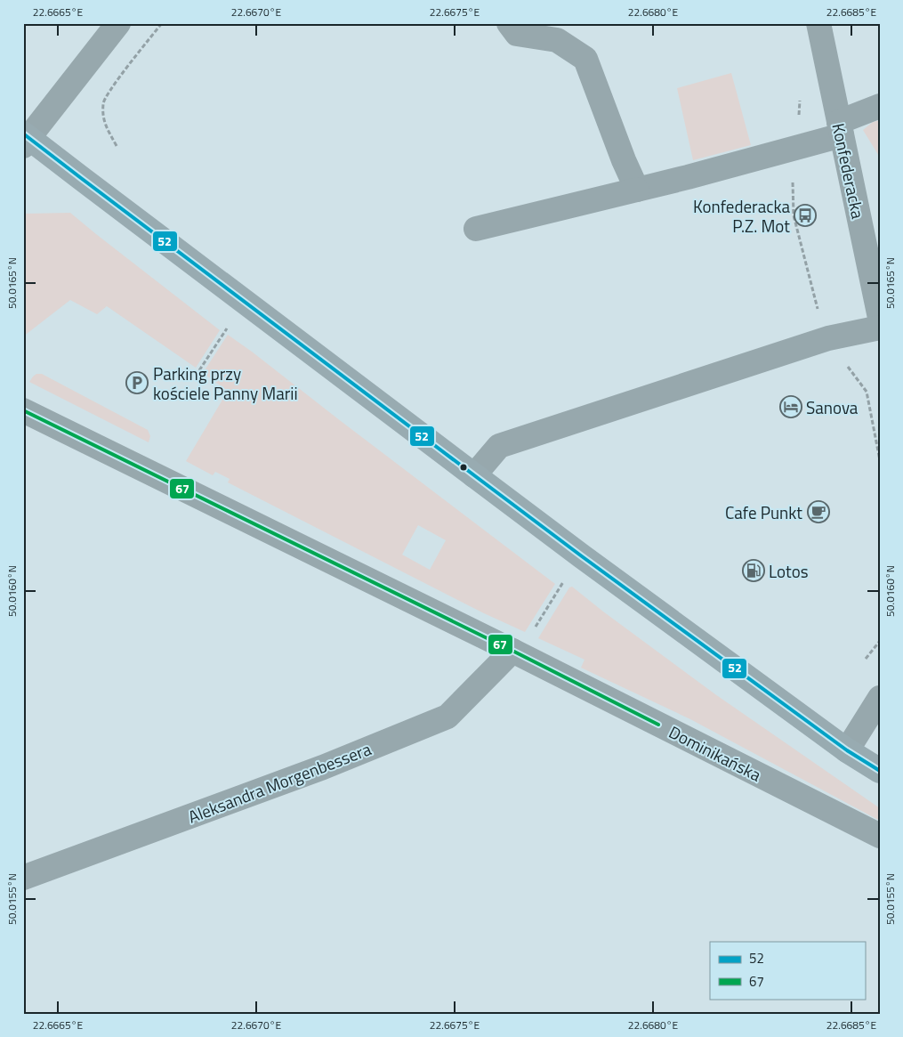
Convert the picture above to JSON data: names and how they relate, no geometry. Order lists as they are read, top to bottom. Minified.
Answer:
{"streets":{"street":["Konfederacka","Dominikańska","Aleksandra Morgenbessera"]},"crossings":[["Dominikańska","Aleksandra Morgenbessera"]],"places":{"bus stop":["Konfederacka P.Z. Mot"],"parking":["Parking przy kościele Panny Marii"],"hotel":["Sanova"],"cafe":["Cafe Punkt"],"fuel station":["Lotos"]},"lines":["transit line 52","transit line 67"],"legend":["52","67"],"coordinates":["22.6665°E","22.6670°E","22.6675°E","22.6680°E","22.6685°E","50.0165°N","50.0160°N","50.0155°N"]}
